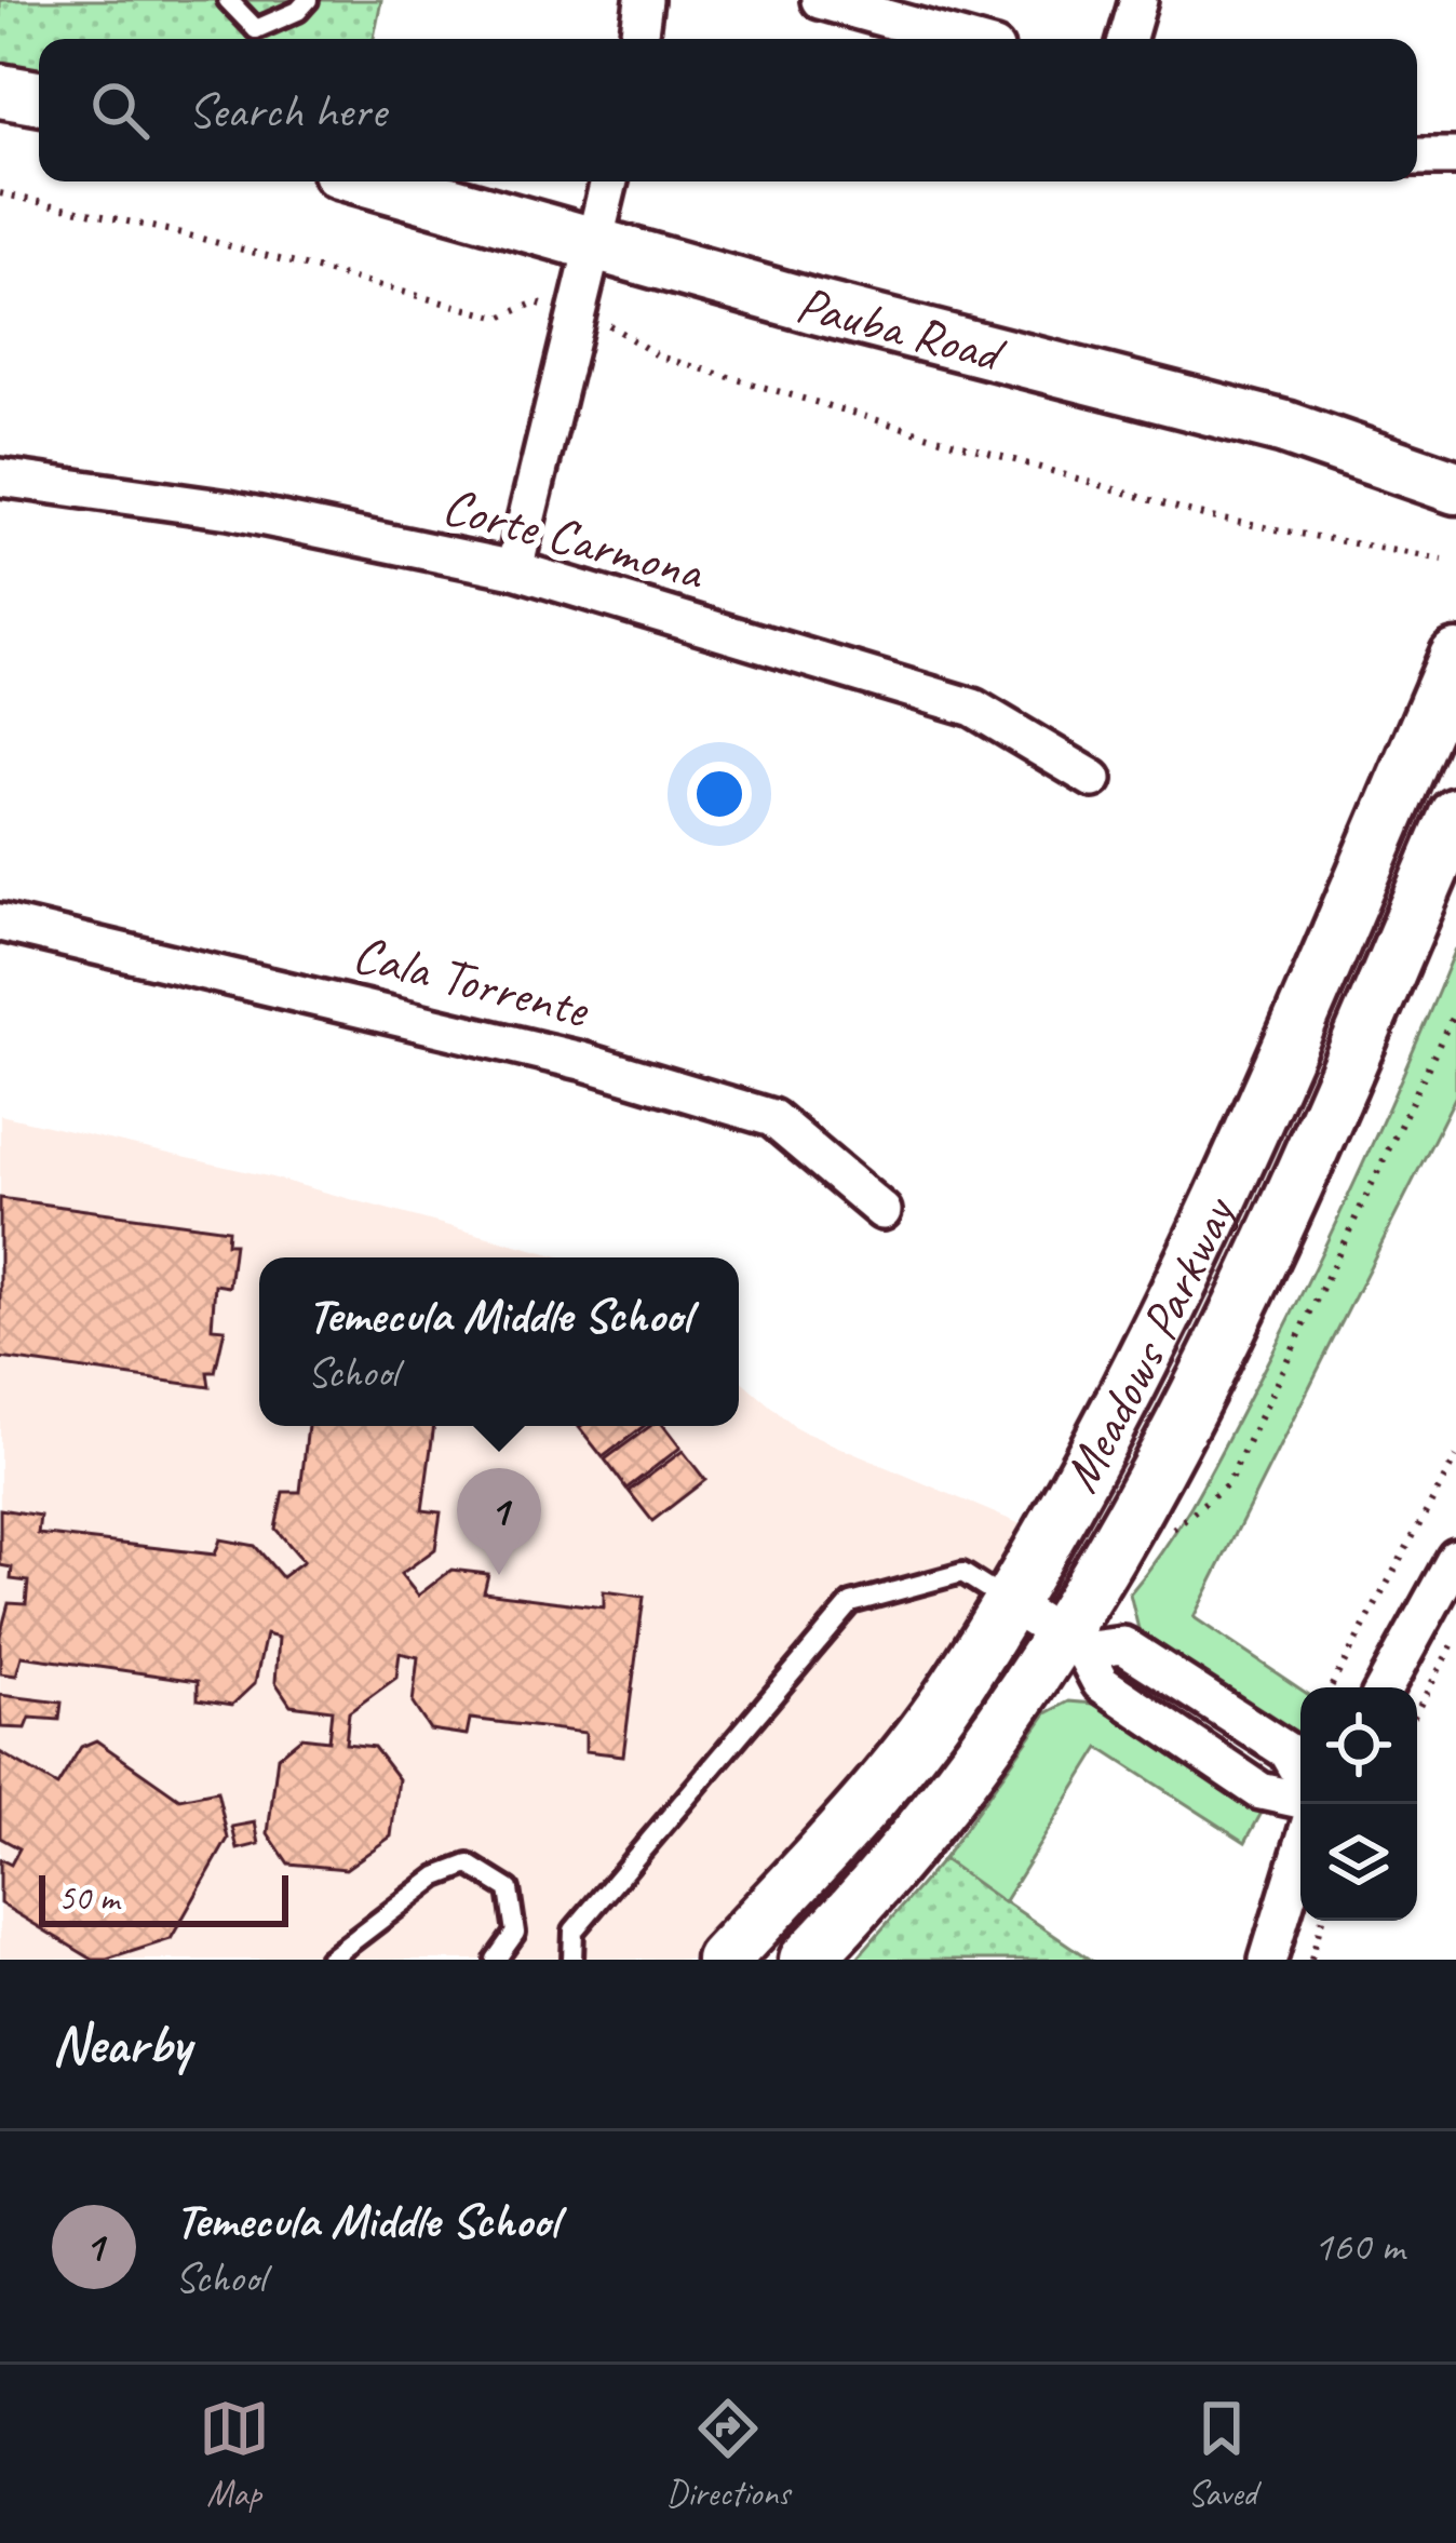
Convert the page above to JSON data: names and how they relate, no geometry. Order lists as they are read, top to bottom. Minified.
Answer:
{"streets":{"main road":["Pauba Road","Meadows Parkway"],"street":["Corte Carmona","Cala Torrente"]},"scale_bar":"50 m","page":{"search":"Search here","popup":["Temecula Middle School","School"],"pins":"1","scale":"50 m","heading":"Nearby","list":[{"mark":"1","name":"Temecula Middle School","note":"School","value":"160 m"}],"nav":["Map","Directions","Saved"]}}
